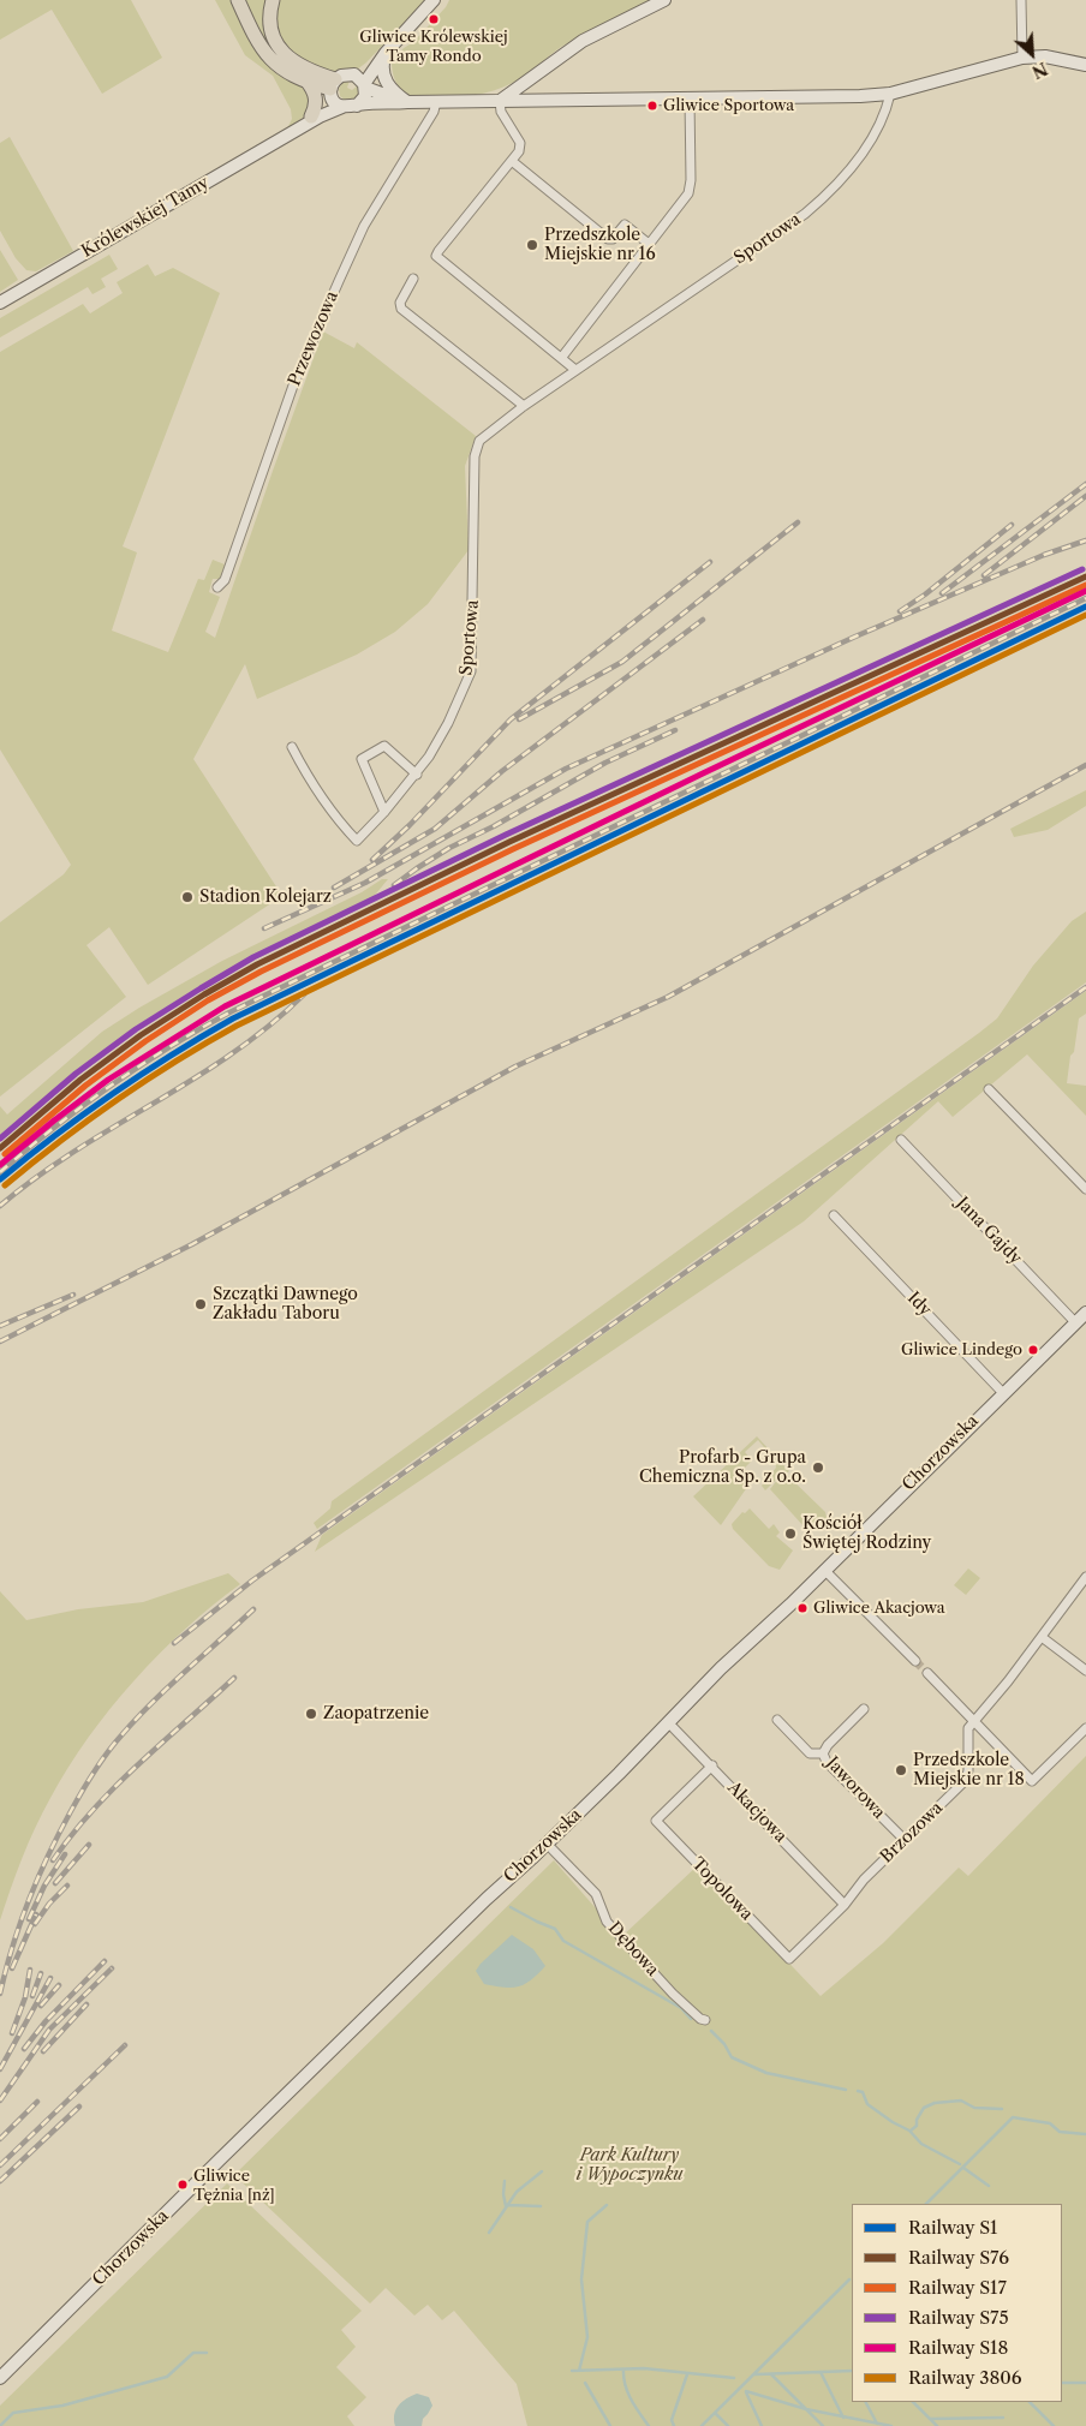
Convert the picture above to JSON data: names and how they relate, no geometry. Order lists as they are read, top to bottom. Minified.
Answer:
{"streets":{"street":["Królewskiej Tamy","Sportowa","Przewozowa","Jana Gajdy","Idy","Chorzowska","Jaworowa","Akacjowa","Brzozowa","Topolowa","Dębowa"]},"crossings":[["Jana Gajdy","Chorzowska"],["Idy","Chorzowska"],["Chorzowska","Akacjowa"],["Chorzowska","Dębowa"],["Jaworowa","Brzozowa"],["Akacjowa","Brzozowa"],["Akacjowa","Topolowa"],["Brzozowa","Topolowa"]],"parks":["Park Kultury i Wypoczynku"],"places":["Gliwice Królewskiej Tamy Rondo","Gliwice Sportowa","Przedszkole Miejskie nr 16","Stadion Kolejarz","Szczątki Dawnego Zakładu Taboru","Gliwice Lindego","Profarb - Grupa Chemiczna Sp. z o.o.","Kościół Świętej Rodziny","Gliwice Akacjowa","Zaopatrzenie","Przedszkole Miejskie nr 18","Gliwice Tężnia [nż]"],"lines":["rail line S75","rail line S76","rail line S17","rail line S18","rail line S1","rail line 3806"],"legend":["Railway S1","Railway S76","Railway S17","Railway S75","Railway S18","Railway 3806"],"north":"bottom right"}
